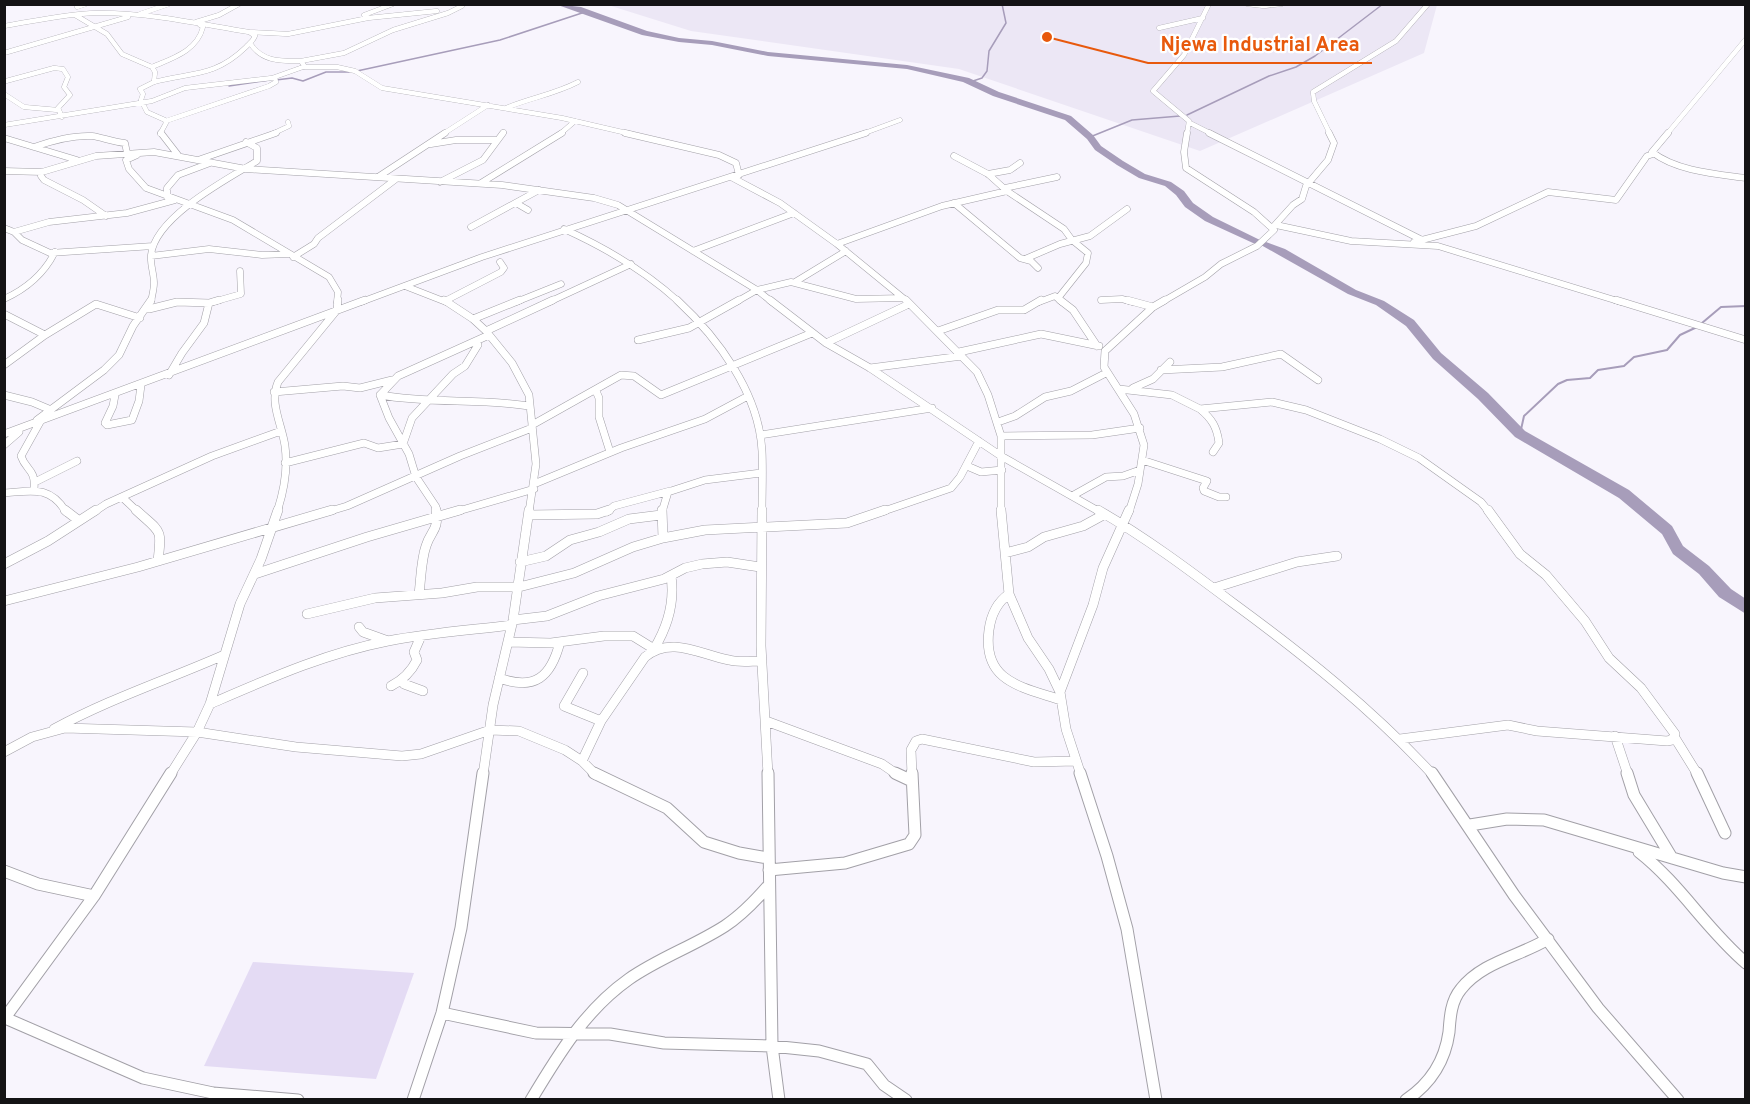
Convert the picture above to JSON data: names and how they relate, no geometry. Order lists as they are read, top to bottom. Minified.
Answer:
{"places":["Njewa Industrial Area"]}
